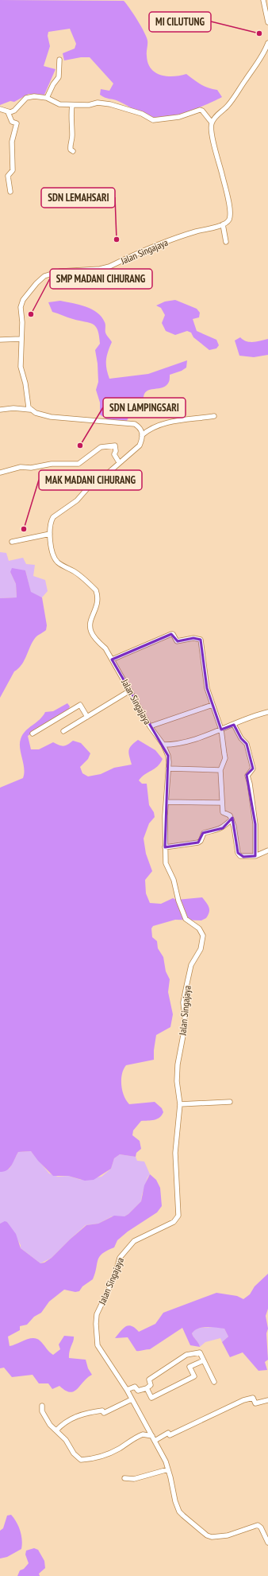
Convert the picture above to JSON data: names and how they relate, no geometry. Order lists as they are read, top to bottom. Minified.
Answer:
{"streets":{"street":["Jalan Singajaya"]},"places":["MI CILUTUNG","SDN LEMAHSARI","SMP MADANI CIHURANG","SDN LAMPINGSARI","MAK MADANI CIHURANG"]}
